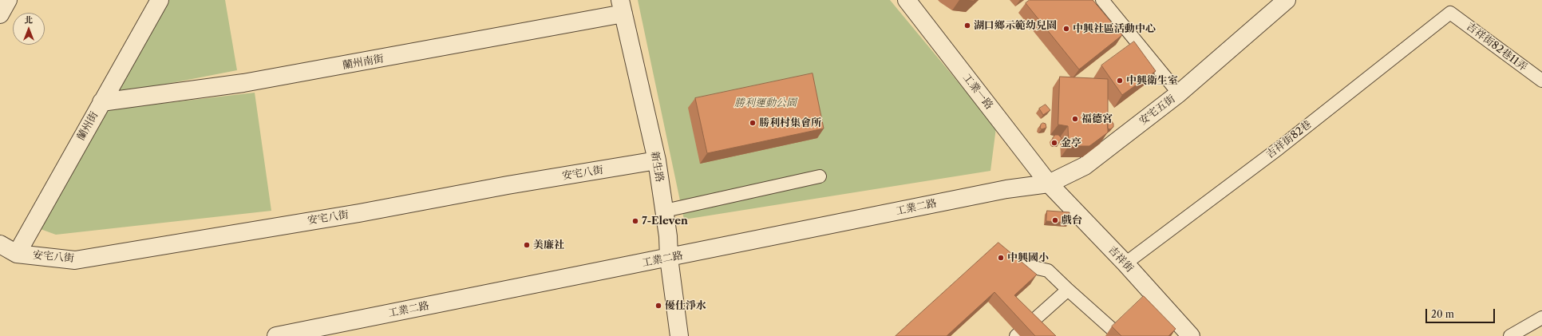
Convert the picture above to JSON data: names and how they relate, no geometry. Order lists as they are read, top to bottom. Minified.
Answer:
{"streets":{"street":["蘭州南街","工業一路","安宅五街","蘭州街","新生路","安宅八街","工業二路","吉祥街"],"lane":["吉祥街82巷11弄","吉祥街82巷"]},"crossings":[["吉祥街82巷11弄","吉祥街82巷"],["蘭州南街","蘭州街"],["蘭州南街","新生路"],["工業一路","安宅五街"],["工業一路","工業二路"],["工業一路","吉祥街"],["安宅五街","工業二路"],["安宅五街","吉祥街"],["蘭州街","安宅八街"],["吉祥街82巷","吉祥街"],["新生路","安宅八街"],["新生路","工業二路"],["工業二路","吉祥街"]],"parks":["勝利運動公園"],"places":["湖口鄉示範幼兒園","中興社區活動中心","中興衛生室","福德宮","勝利村集會所","金亭","戲台","7-Eleven","美廉社","中興國小","優仕淨水"],"scale_bar":"20 m","north":"top"}
